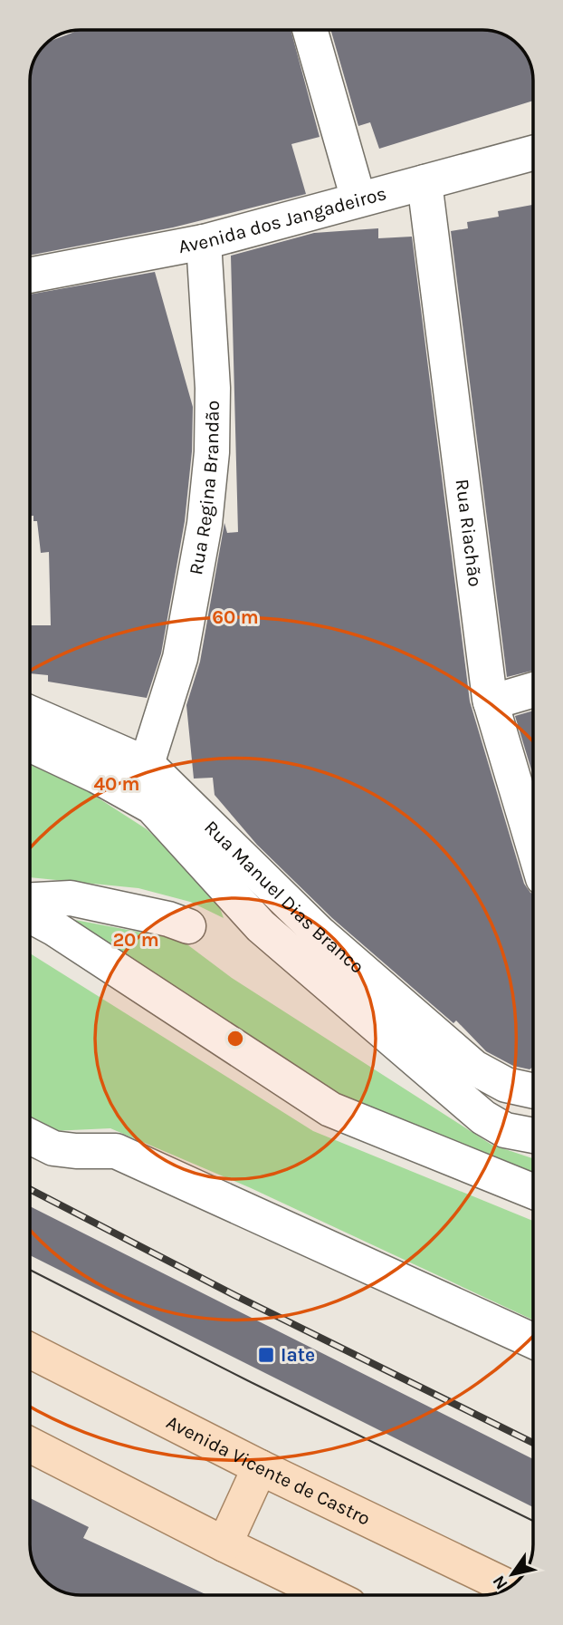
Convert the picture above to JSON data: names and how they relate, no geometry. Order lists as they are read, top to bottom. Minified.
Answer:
{"streets":{"main road":["Avenida Vicente de Castro"],"street":["Avenida dos Jangadeiros","Rua Regina Brandão","Rua Riachão","Rua Manuel Dias Branco"]},"crossings":[["Avenida dos Jangadeiros","Rua Regina Brandão"],["Avenida dos Jangadeiros","Rua Riachão"],["Rua Regina Brandão","Rua Manuel Dias Branco"]],"places":{"transit":["Iate"]},"north":"bottom left","rings":["60 m","40 m","20 m"]}
